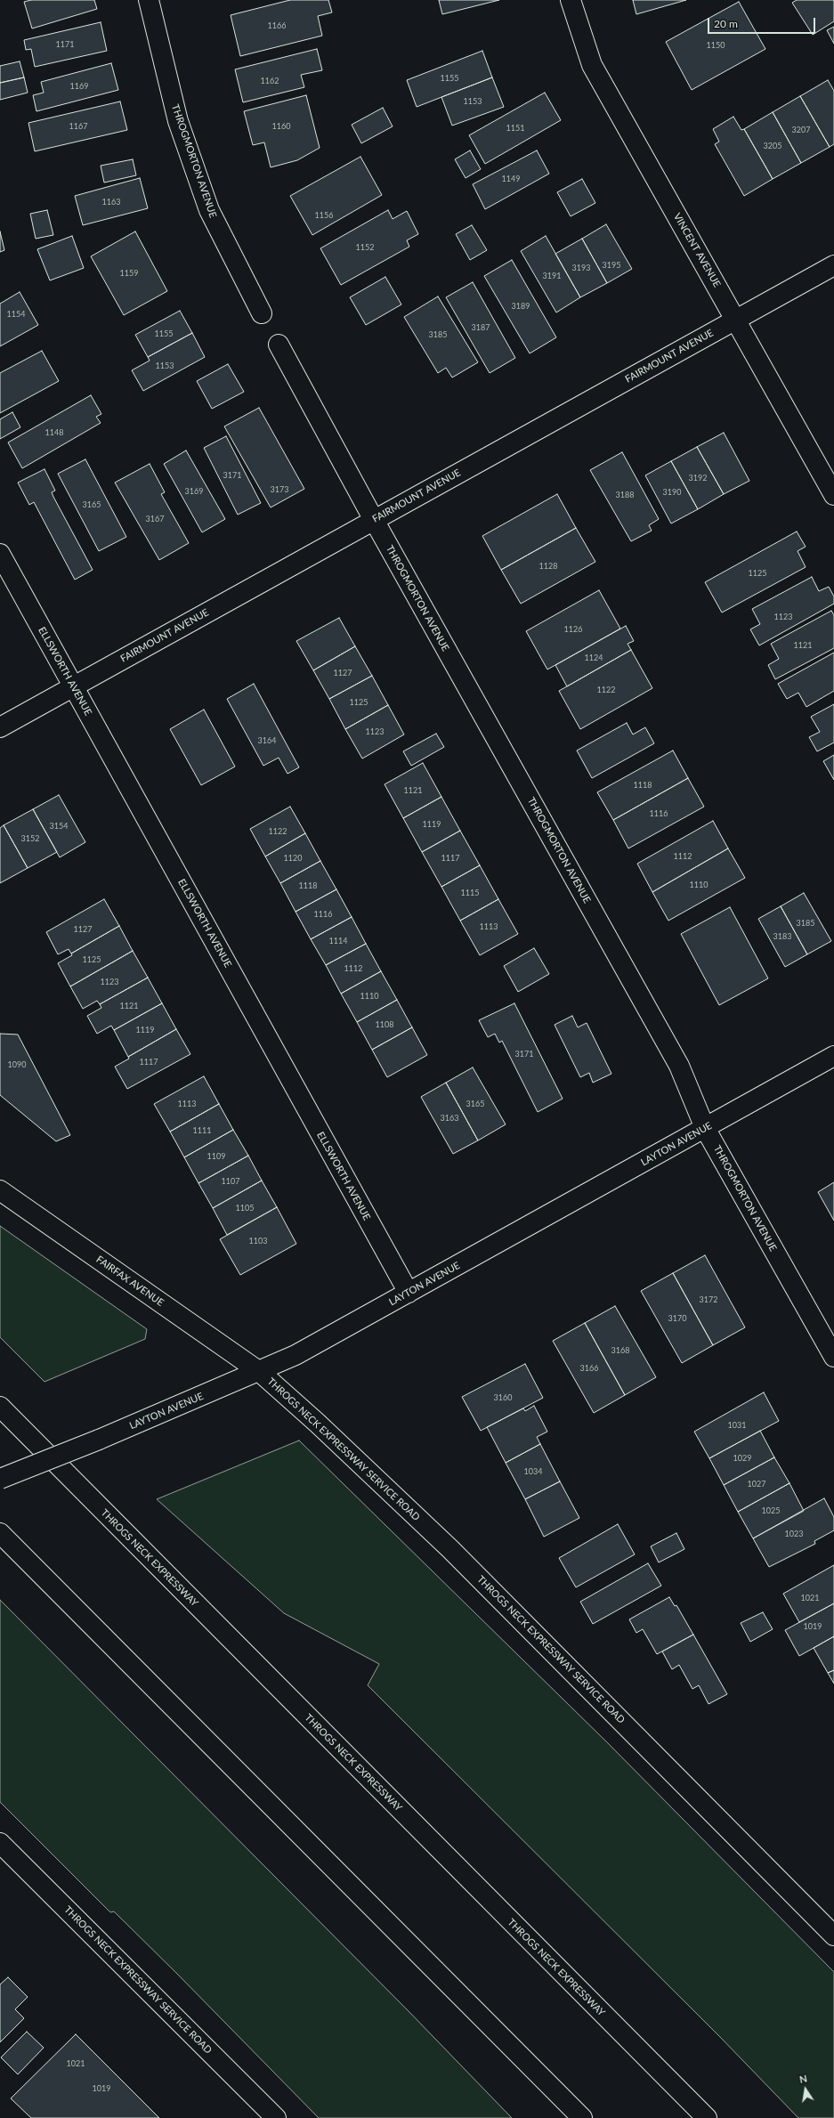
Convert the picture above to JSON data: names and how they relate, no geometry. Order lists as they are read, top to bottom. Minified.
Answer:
{"streets":{"main road":["THROGMORTON AVENUE","VINCENT AVENUE","FAIRMOUNT AVENUE","ELLSWORTH AVENUE","LAYTON AVENUE","FAIRFAX AVENUE","THROGS NECK EXPRESSWAY SERVICE ROAD","THROGS NECK EXPRESSWAY"]},"crossings":[["THROGMORTON AVENUE","FAIRMOUNT AVENUE"],["THROGMORTON AVENUE","LAYTON AVENUE"],["VINCENT AVENUE","FAIRMOUNT AVENUE"],["FAIRMOUNT AVENUE","ELLSWORTH AVENUE"],["ELLSWORTH AVENUE","LAYTON AVENUE"],["LAYTON AVENUE","FAIRFAX AVENUE"],["LAYTON AVENUE","THROGS NECK EXPRESSWAY SERVICE ROAD"],["FAIRFAX AVENUE","THROGS NECK EXPRESSWAY SERVICE ROAD"]],"house_numbers":["1166","1171","1150","1155","1162","1169","1153","1167","1160","1151","3207","3205","1149","1163","1156","1152","3195","3193","1159","3191","3189","1154","3187","1155","3185","1153","1148","3171","3192","3173","3169","3190","3188","3165","3167","1128","1125","1123","1126","1121","1124","1127","1122","1125","1123","3164","1118","1121","1116","1119","3154","1122","3152","1112","1120","1117","1110","1118","1115","1116","3185","1113","1127","3183","1114","1125","1112","1123","1110","1121","1108","1119","3171","1117","1090","1113","3165","3163","1111","1109","1107","1105","1103","3172","3170","3168","3166","3160","1031","1029","1034","1027","1025","1023","1021","1019","1021","1019"],"scale_bar":"20 m","north":"top"}
